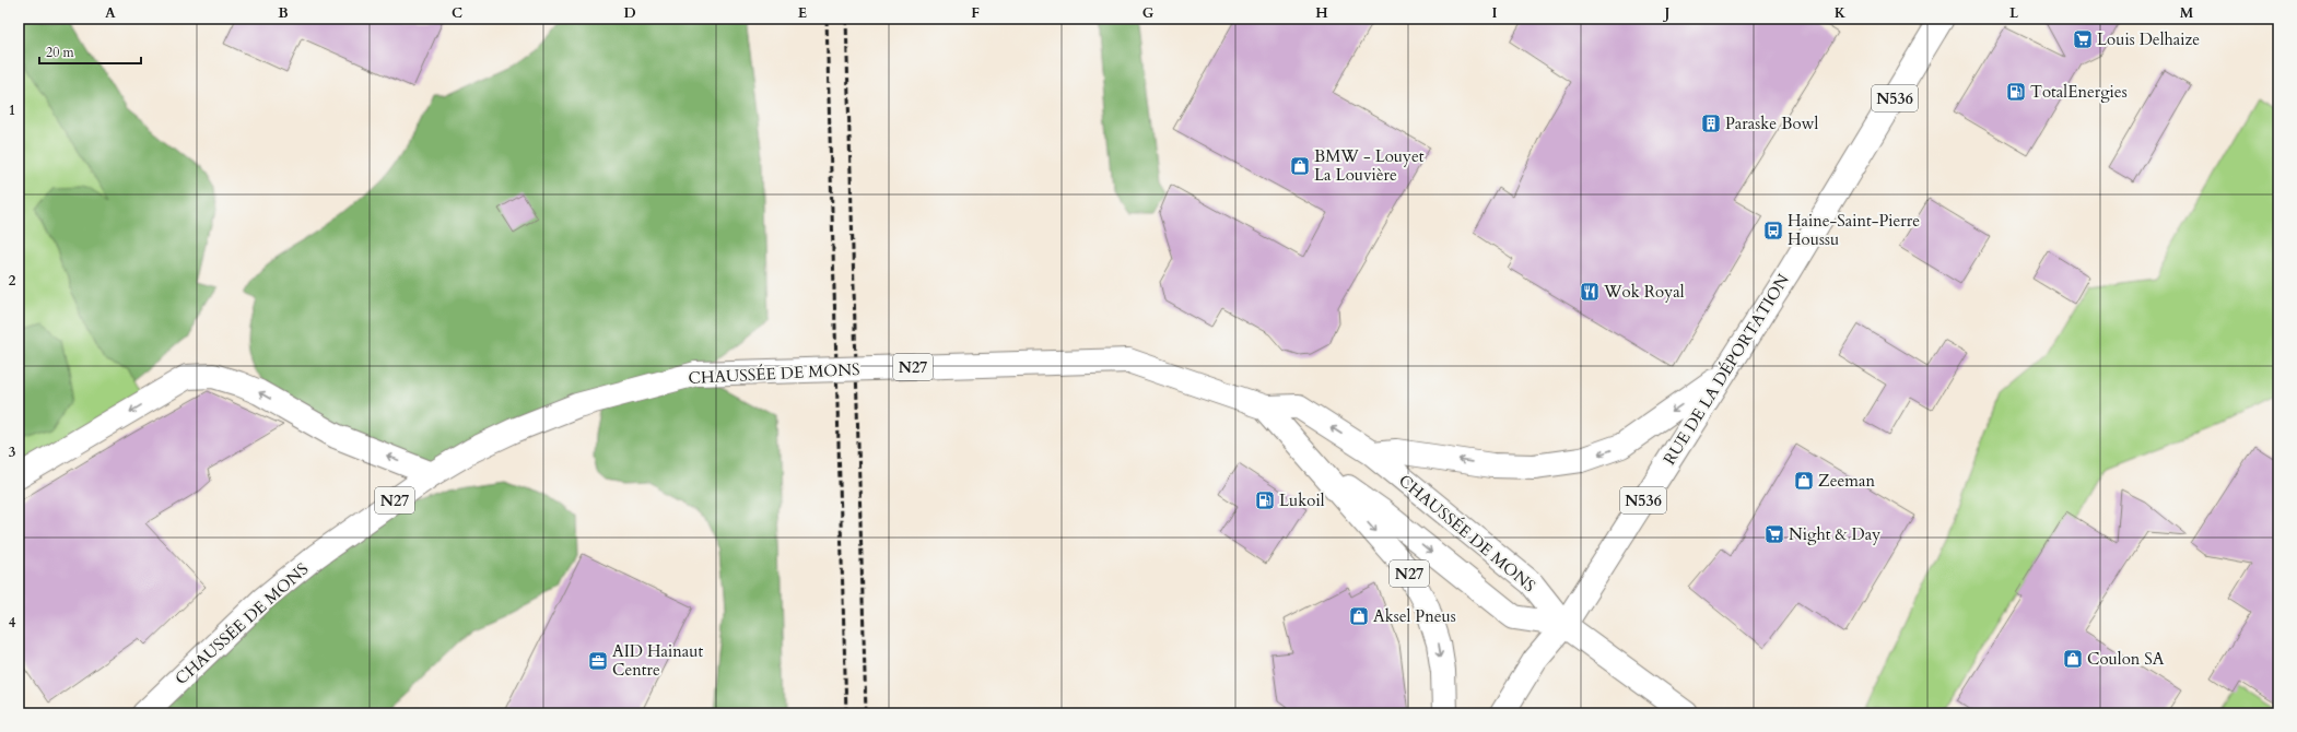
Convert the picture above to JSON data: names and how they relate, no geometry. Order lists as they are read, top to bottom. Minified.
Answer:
{"streets":{"main road":["N536","N27","RUE DE LA DÉPORTATION","CHAUSSÉE DE MONS"]},"crossings":[["RUE DE LA DÉPORTATION","CHAUSSÉE DE MONS"]],"places":{"supermarket":["Louis Delhaize","Night & Day"],"fuel station":["TotalEnergies","Lukoil"],"building":["Paraske Bowl"],"shop":["BMW - Louyet La Louvière","Zeeman","Aksel Pneus","Coulon SA"],"bus stop":["Haine-Saint-Pierre Houssu"],"restaurant":["Wok Royal"],"office":["AID Hainaut Centre"]},"scale_bar":"20 m","grid":{"columns":["A","B","C","D","E","F","G","H","I","J","K","L","M"],"rows":["1","2","3","4"]}}
